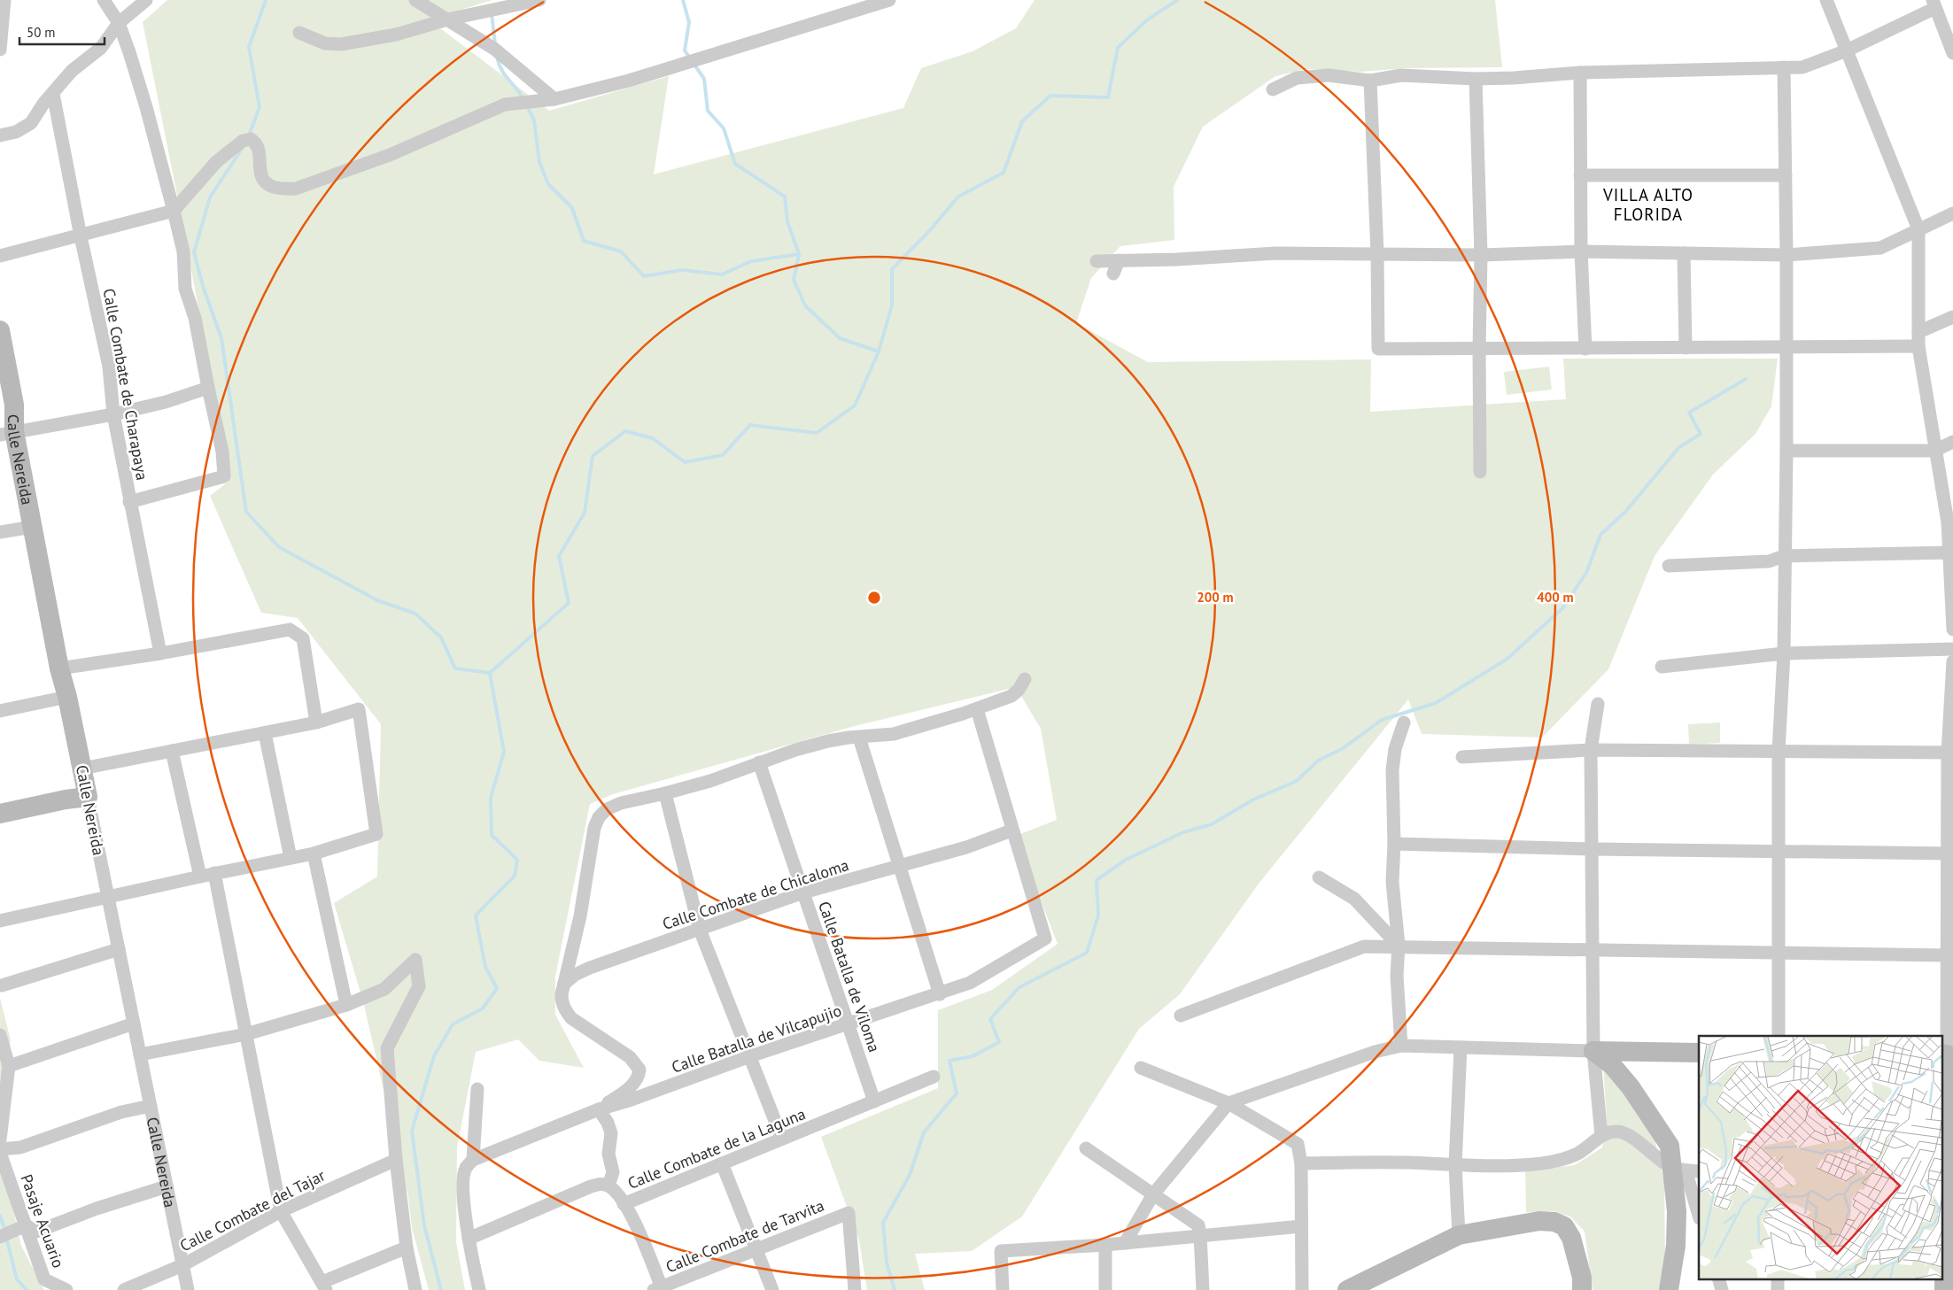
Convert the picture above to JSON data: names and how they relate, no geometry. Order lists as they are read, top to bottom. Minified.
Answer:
{"streets":{"street":["Calle Combate de Charapaya","Calle Nereida","Calle Combate de Chicaloma","Calle Batalla de Viloma","Calle Batalla de Vilcapujio","Calle Combate de la Laguna","Calle Combate del Tajar","Pasaje Acuario","Calle Combate de Tarvita"]},"crossings":[["Calle Nereida","Calle Combate del Tajar"],["Calle Combate de Chicaloma","Calle Batalla de Viloma"],["Calle Combate de Chicaloma","Calle Batalla de Vilcapujio"],["Calle Batalla de Viloma","Calle Batalla de Vilcapujio"],["Calle Batalla de Viloma","Calle Combate de la Laguna"]],"districts":["VILLA ALTO FLORIDA"],"scale_bar":"50 m","rings":["200 m","400 m"]}
